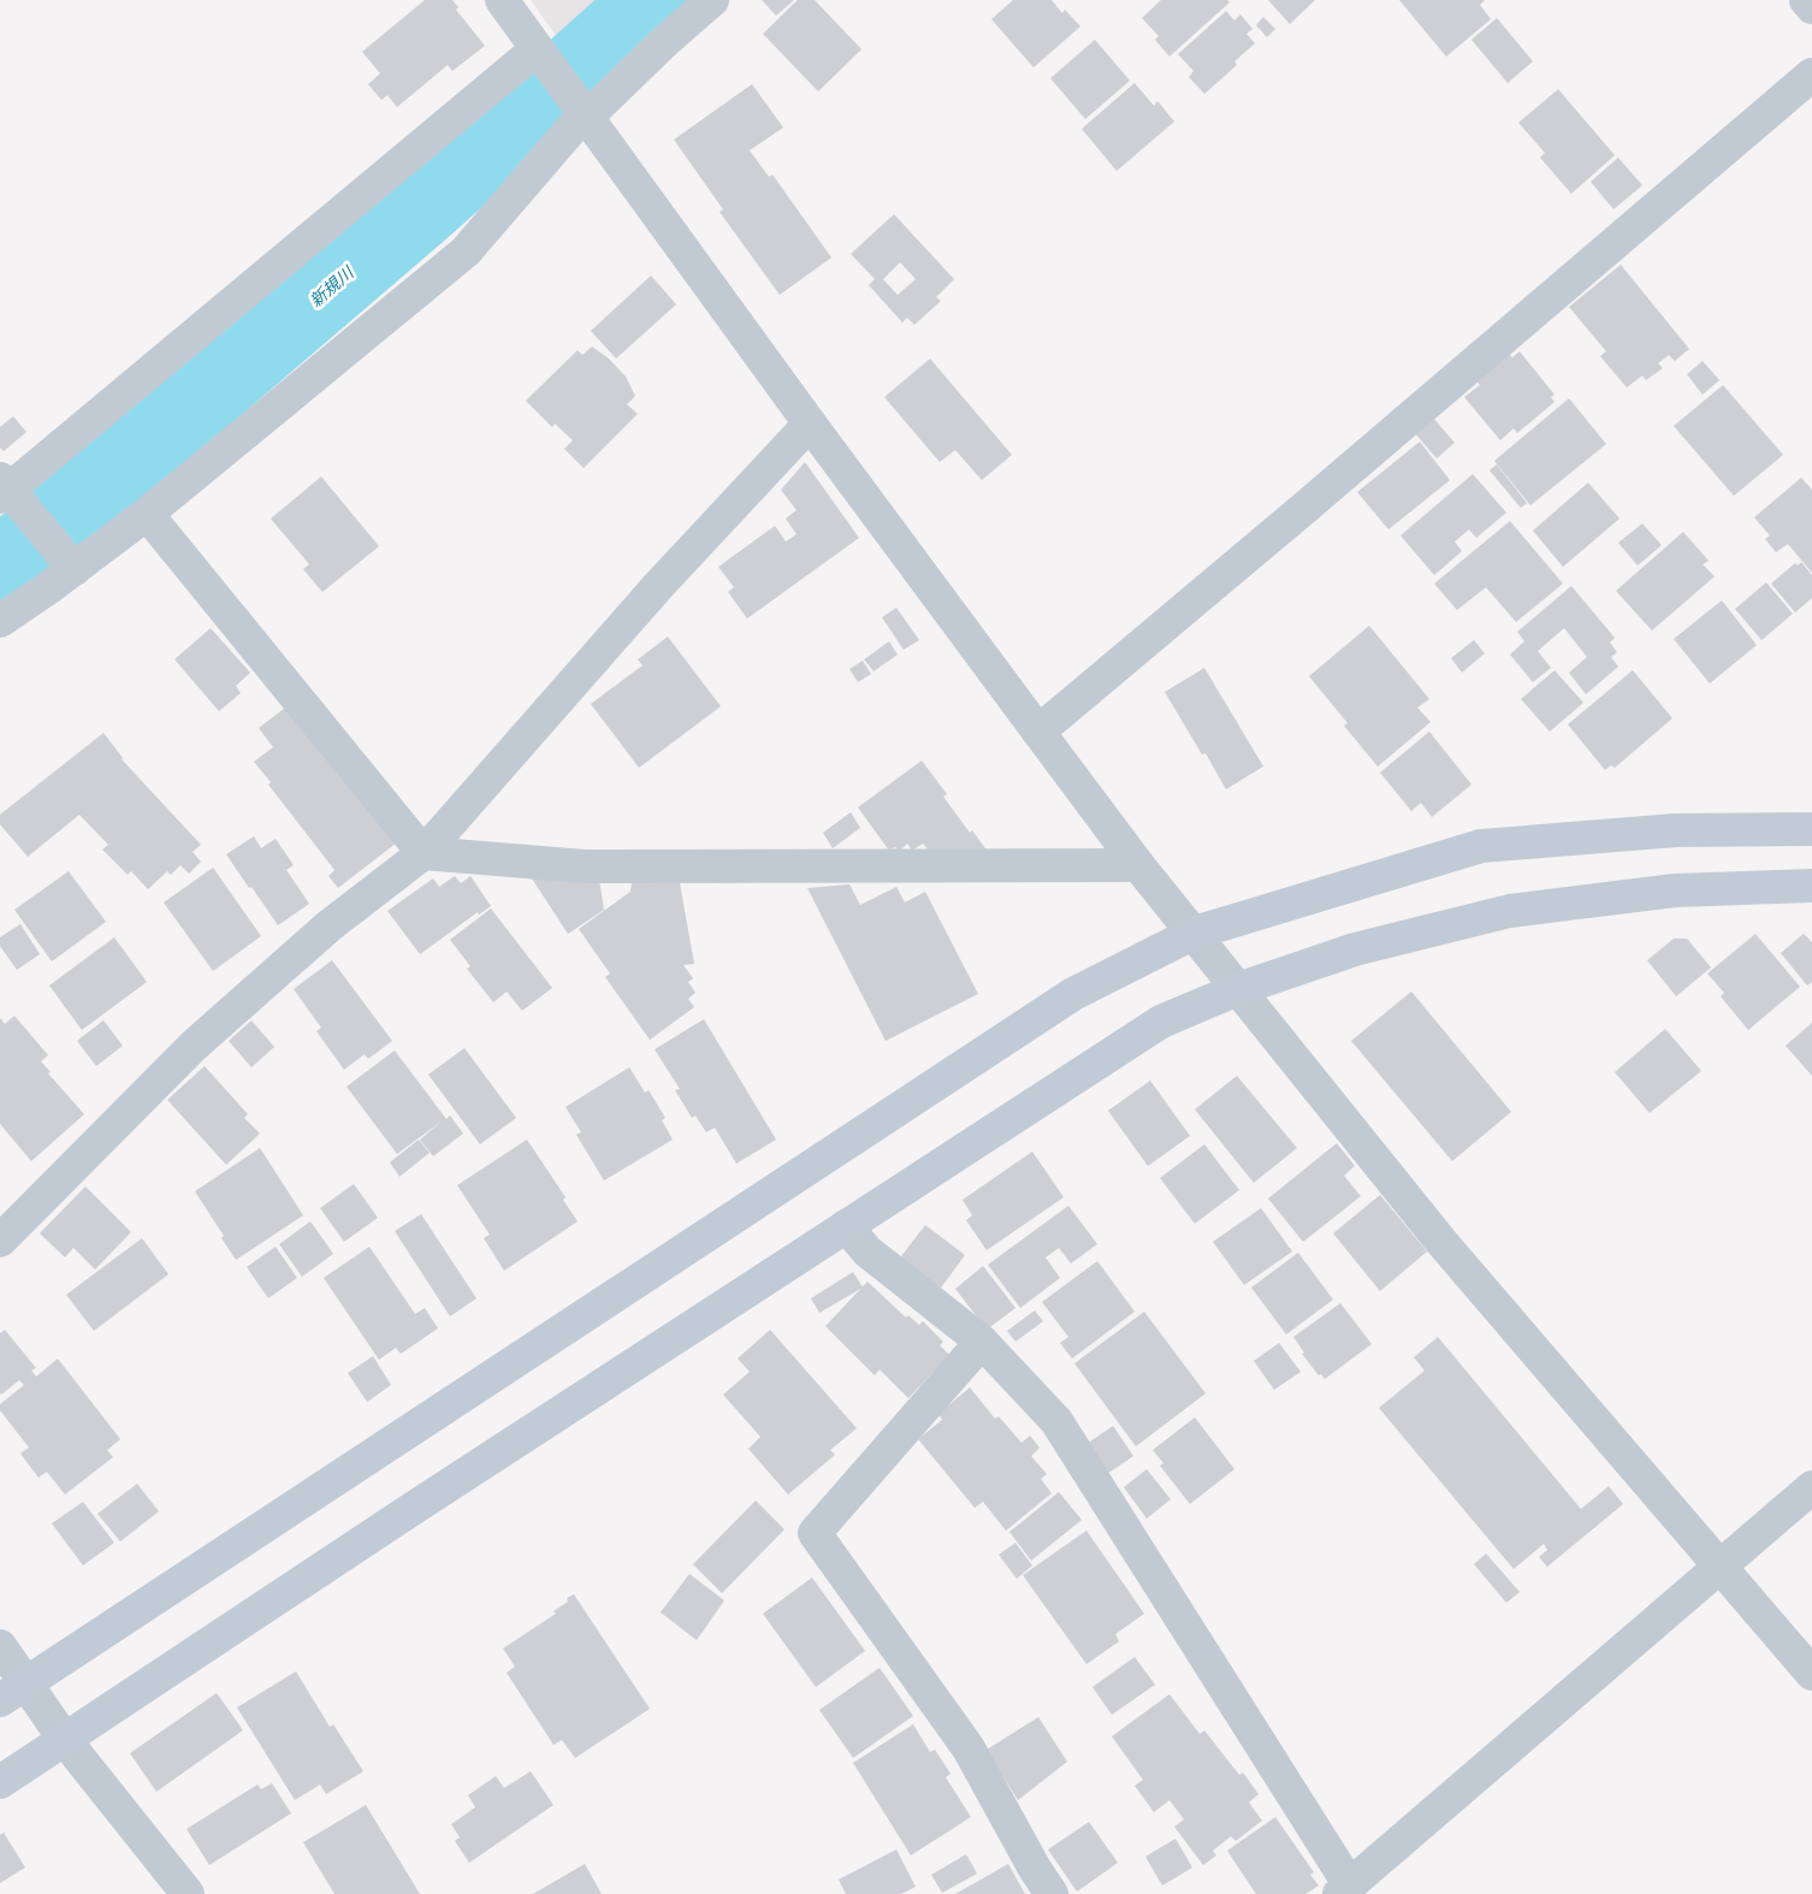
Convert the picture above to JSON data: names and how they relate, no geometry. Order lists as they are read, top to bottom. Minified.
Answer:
{"water":["新規川"]}
